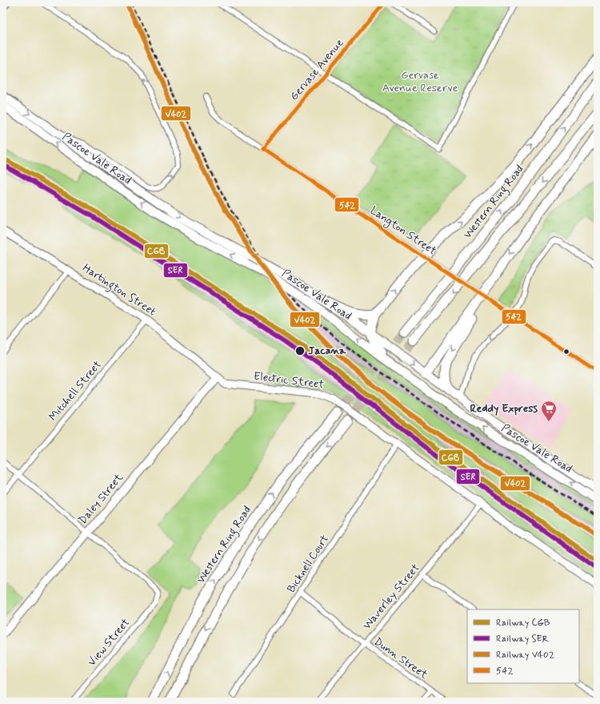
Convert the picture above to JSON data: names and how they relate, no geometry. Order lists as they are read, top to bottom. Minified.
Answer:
{"streets":{"highway":["Western Ring Road"],"main road":["Pascoe Vale Road"],"street":["Gervase Avenue","Langton Street","Hartington Street","Electric Street","Mitchell Street","Daley Street","Bicknell Court","Waverley Street","View Street","Dunn Street"]},"crossings":[["Gervase Avenue","Langton Street"],["Hartington Street","Electric Street"],["Hartington Street","Mitchell Street"],["Hartington Street","Daley Street"],["Electric Street","Daley Street"],["Electric Street","Bicknell Court"],["Electric Street","Waverley Street"],["Daley Street","View Street"],["Bicknell Court","Dunn Street"],["Waverley Street","Dunn Street"]],"parks":["Gervase Avenue Reserve"],"places":{"other":["Jacana"],"supermarket":["Reddy Express"]},"lines":["rail line V402","transit line 542","rail line CGB","rail line SER"],"legend":["Railway CGB","Railway SER","Railway V402","542"]}
